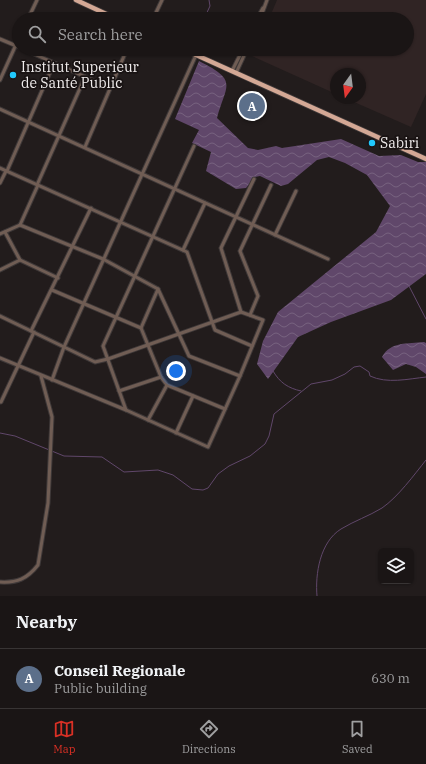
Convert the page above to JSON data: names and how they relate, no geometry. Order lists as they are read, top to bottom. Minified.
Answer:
{"places":["Institut Superieur de Santé Public","Sabiri"],"north":"bottom","page":{"search":"Search here","pins":"A","heading":"Nearby","list":[{"mark":"A","name":"Conseil Regionale","note":"Public building","value":"630 m"}],"nav":["Map","Directions","Saved"]}}
